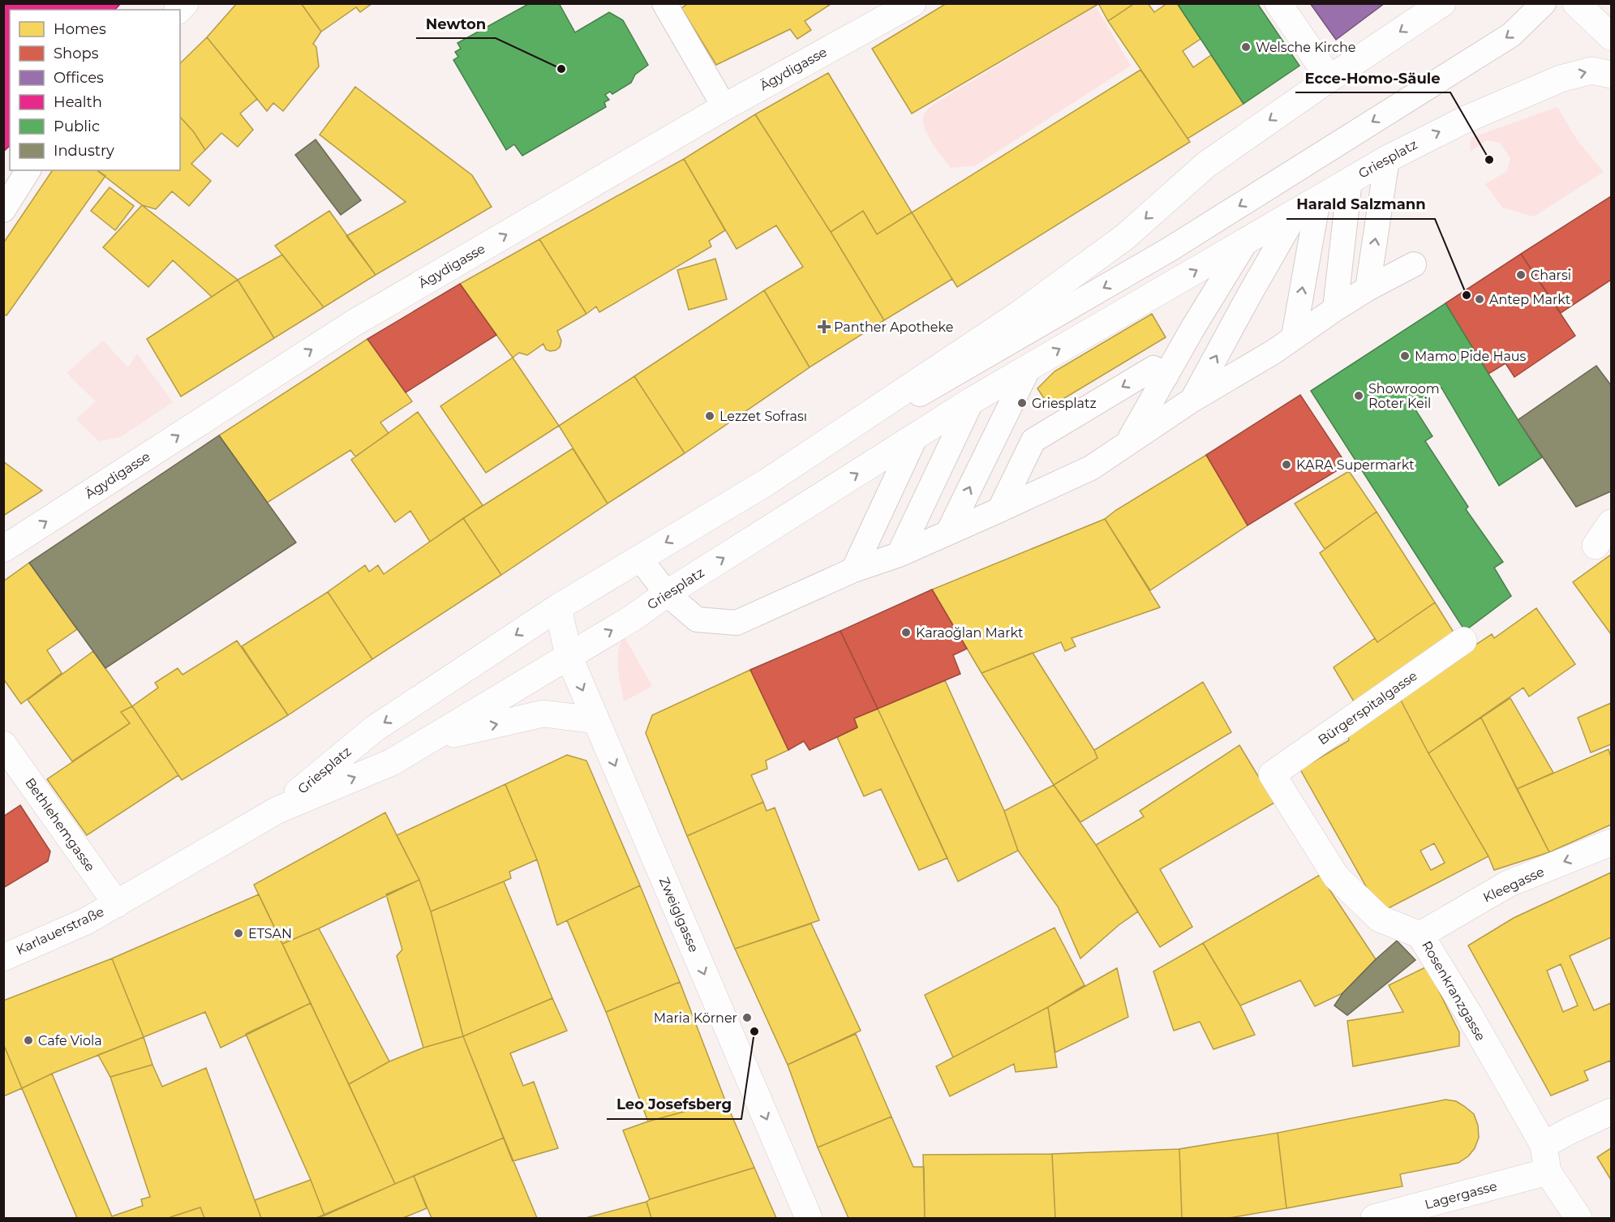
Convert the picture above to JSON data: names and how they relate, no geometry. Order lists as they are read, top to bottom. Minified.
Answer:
{"streets":{"main road":["Ägydigasse","Griesplatz","Bürgerspitalgasse","Bethlehemgasse","Kleegasse","Zweiglgasse","Karlauerstraße","Rosenkranzgasse","Lagergasse"]},"crossings":[["Griesplatz","Bethlehemgasse"],["Griesplatz","Zweiglgasse"],["Griesplatz","Karlauerstraße"],["Bürgerspitalgasse","Rosenkranzgasse"],["Bethlehemgasse","Karlauerstraße"],["Kleegasse","Rosenkranzgasse"],["Rosenkranzgasse","Lagergasse"]],"one_way":["Ägydigasse","Kleegasse","Zweiglgasse"],"places":{"other":["Welsche Kirche","Newton","Ecce-Homo-Säule","Charsi","Harald Salzmann","Antep Markt","Mamo Pide Haus","Showroom Roter Keil","Griesplatz","Lezzet Sofrası","KARA Supermarkt","Karaoğlan Markt","ETSAN","Maria Körner","Leo Josefsberg","Cafe Viola"],"health":["Panther Apotheke"]},"legend":["Homes","Shops","Offices","Health","Public","Industry"]}
